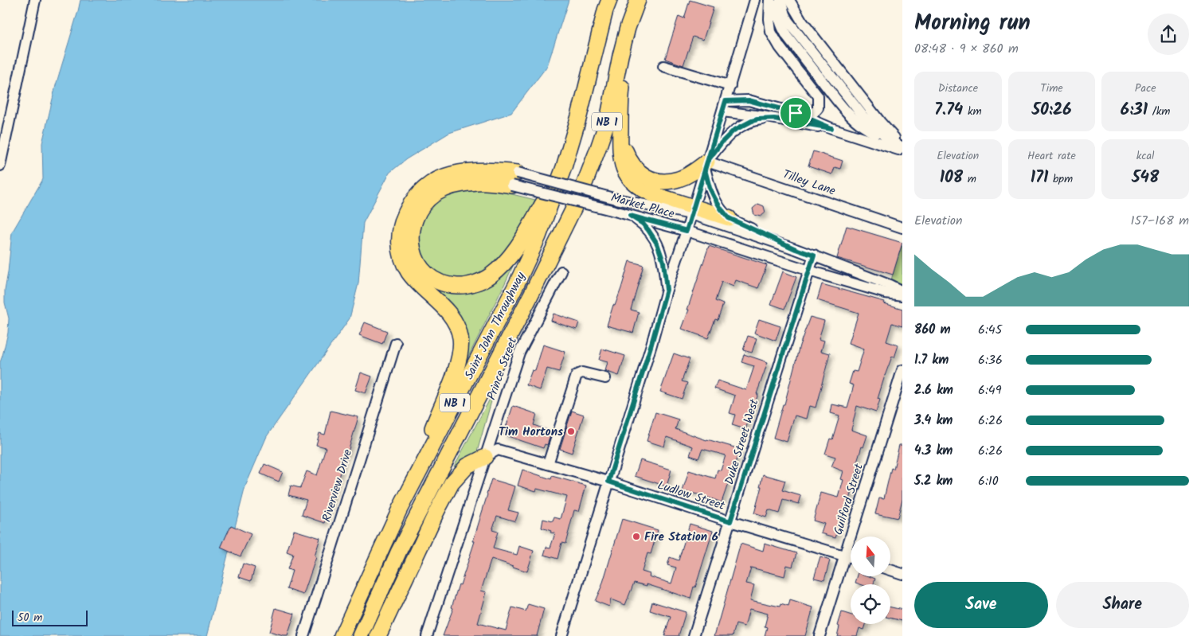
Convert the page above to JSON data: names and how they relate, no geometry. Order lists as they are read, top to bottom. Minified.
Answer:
{"streets":{"highway":["NB 1","Saint John Throughway"],"street":["Tilley Lane","Market Place","Prince Street","Duke Street West","Riverview Drive","Ludlow Street","Guilford Street"]},"crossings":[["Market Place","Duke Street West"],["Prince Street","Ludlow Street"],["Duke Street West","Ludlow Street"],["Ludlow Street","Guilford Street"]],"places":["Tim Hortons","Fire Station 6"],"scale_bar":"50 m","north":"top","page":{"heading":["Morning run","08:48 · 9 × 860 m"],"stats":[["Distance","7.74 km"],["Time","50:26"],["Pace","6:31 /km"],["Elevation","108 m"],["Heart rate","171 bpm"],["kcal","548"]],"chart":["Elevation","157–168 m"],"list":[{"name":"860 m","note":"6:45"},{"name":"1.7 km","note":"6:36"},{"name":"2.6 km","note":"6:49"},{"name":"3.4 km","note":"6:26"},{"name":"4.3 km","note":"6:26"},{"name":"5.2 km","note":"6:10"}],"buttons":["Save","Share"],"scale":"50 m"}}
